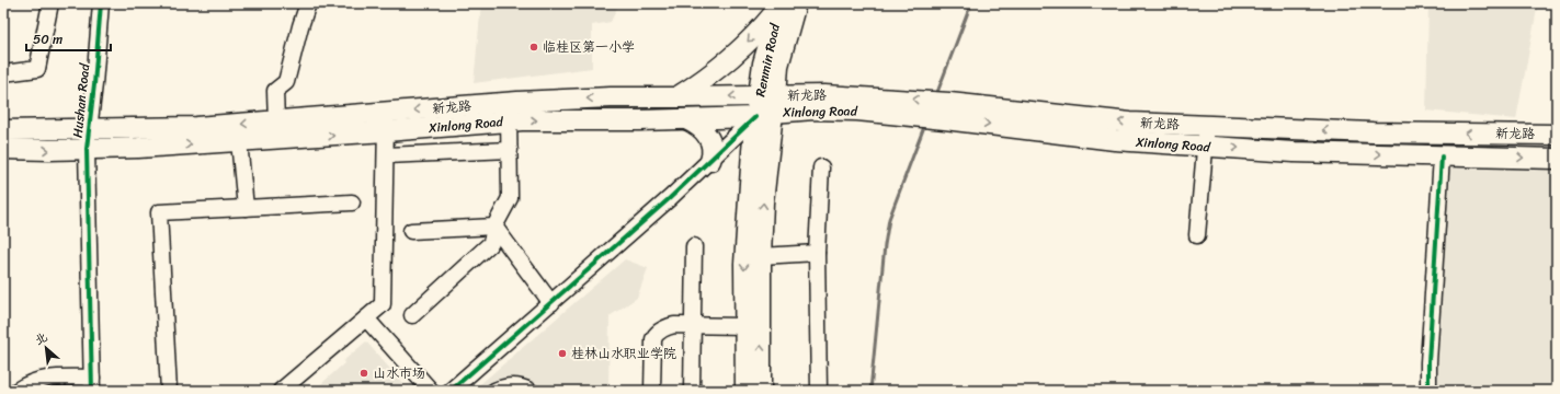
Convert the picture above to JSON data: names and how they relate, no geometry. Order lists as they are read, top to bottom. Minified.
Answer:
{"streets":{"main road":["Renmin Road","新龙路","Xinlong Road"],"street":["Hushan Road"]},"crossings":[["Renmin Road","新龙路"],["Renmin Road","Xinlong Road"],["新龙路","Hushan Road"],["新龙路","Xinlong Road"],["Hushan Road","Xinlong Road"]],"one_way":["新龙路","Xinlong Road"],"places":["临桂区第一小学","桂林山水职业学院","山水市场"],"scale_bar":"50 m","north":"top left"}
